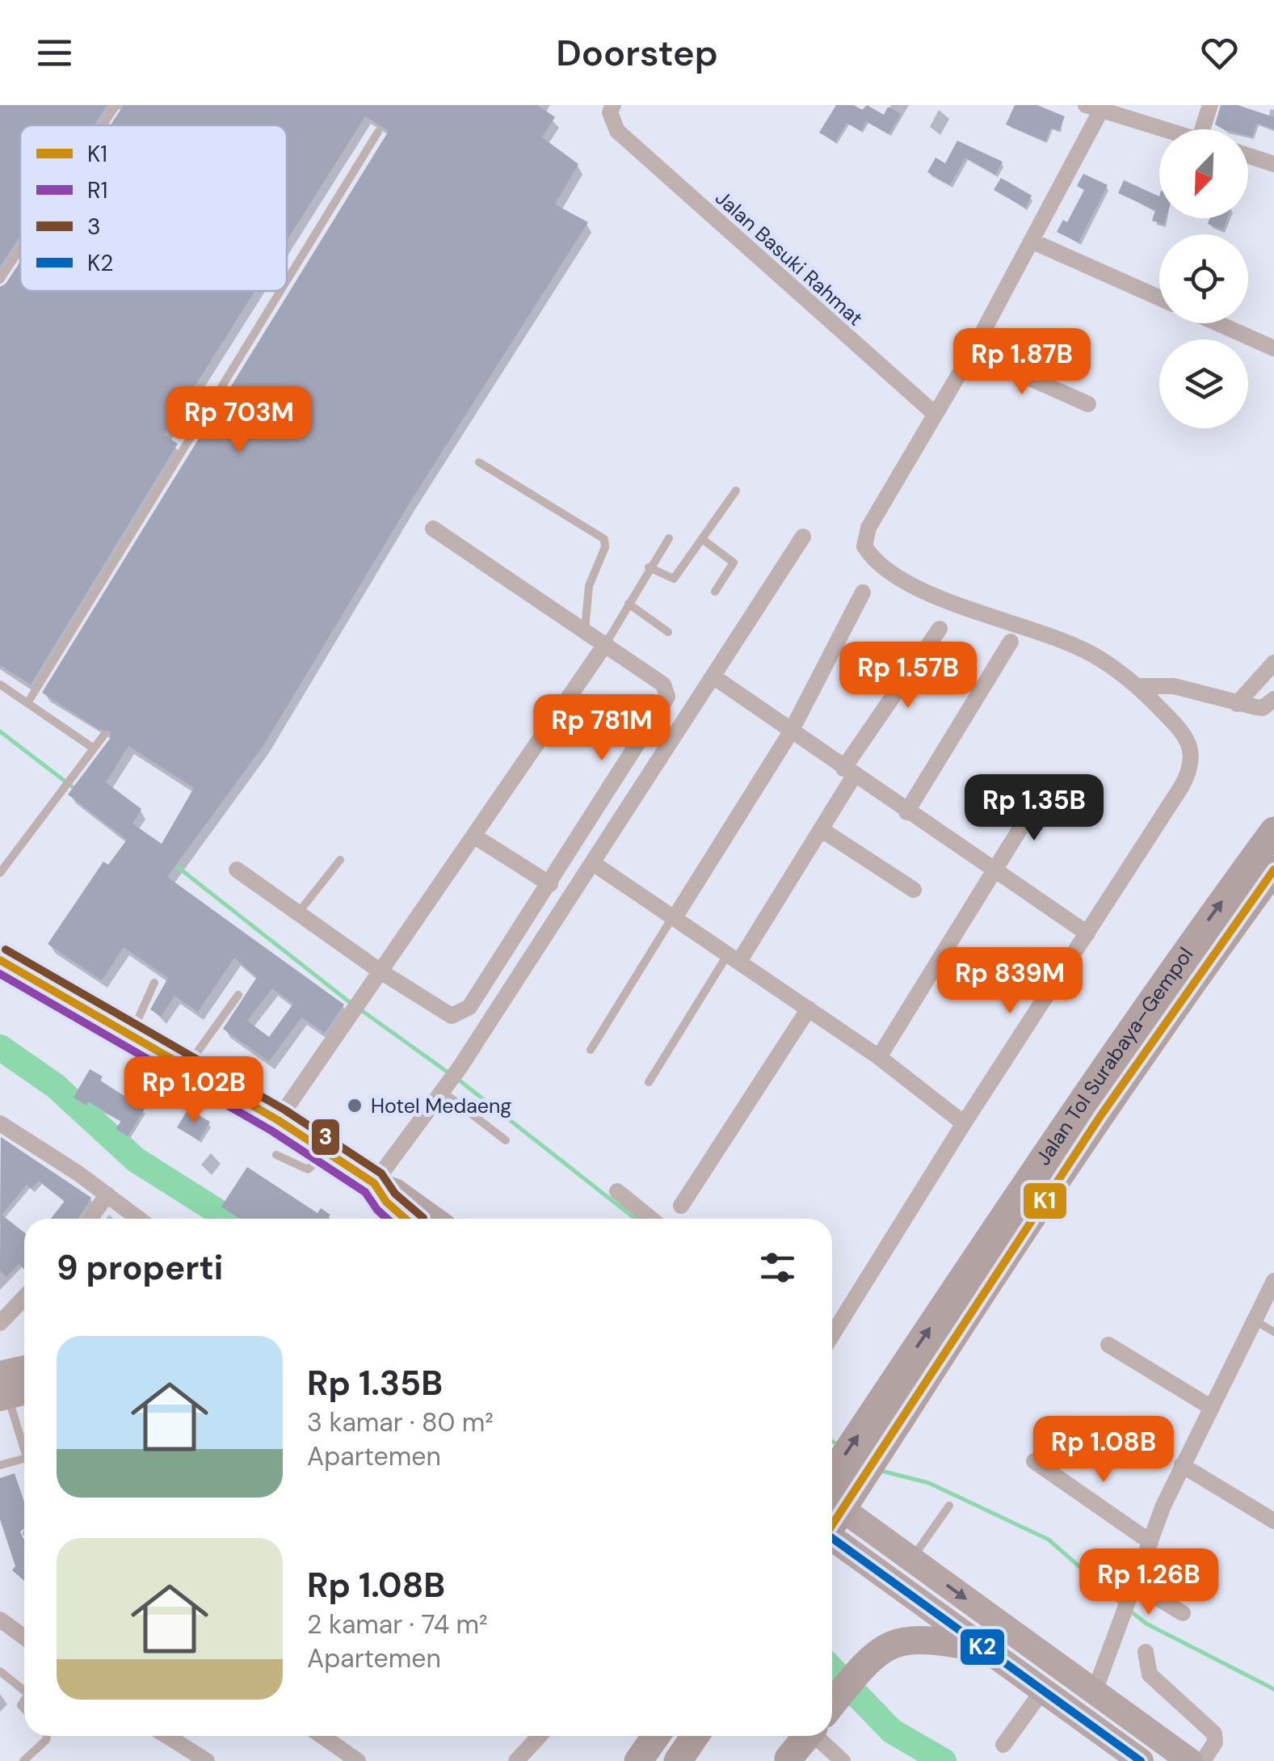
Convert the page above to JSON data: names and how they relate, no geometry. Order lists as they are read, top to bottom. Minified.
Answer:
{"streets":{"highway":["Jalan Tol Surabaya–Gempol"],"street":["Jalan Basuki Rahmat"]},"places":["Hotel Medaeng"],"lines":["transit line K1","transit line 3","transit line R1","transit line K2"],"legend":["K1","R1","3","K2"],"north":"bottom left","page":{"header":"Doorstep","price":["Rp 1.87B","Rp 703M","Rp 1.57B","Rp 781M","Rp 1.35B","Rp 839M","Rp 1.02B","Rp 1.08B","Rp 1.26B"],"heading":"9 properti","list":[{"name":"Rp 1.35B","note":"3 kamar · 80 m² · Apartemen"},{"name":"Rp 1.08B","note":"2 kamar · 74 m² · Apartemen"}]}}
